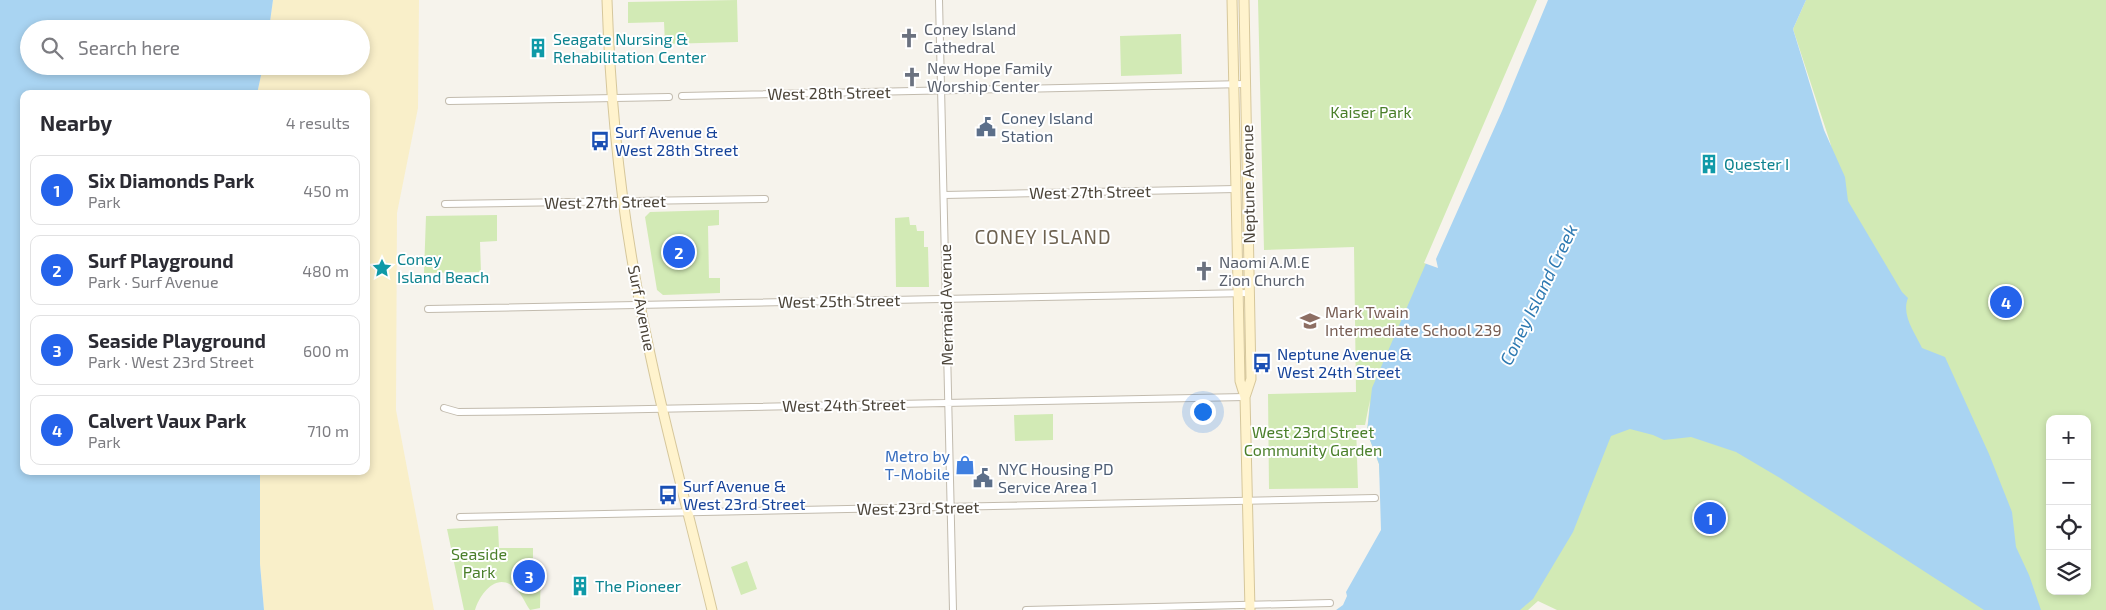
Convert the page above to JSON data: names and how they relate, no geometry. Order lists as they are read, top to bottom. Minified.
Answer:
{"streets":{"main road":["Neptune Avenue","Surf Avenue"],"street":["West 28th Street","West 27th Street","West 25th Street","Mermaid Avenue","West 24th Street","West 23rd Street"]},"crossings":[["West 28th Street","Neptune Avenue"],["West 28th Street","Mermaid Avenue"],["Neptune Avenue","West 27th Street"],["Neptune Avenue","West 25th Street"],["Neptune Avenue","West 24th Street"],["Neptune Avenue","West 23rd Street"],["West 27th Street","Mermaid Avenue"],["West 27th Street","Surf Avenue"],["West 25th Street","Mermaid Avenue"],["West 25th Street","Surf Avenue"],["Mermaid Avenue","West 24th Street"],["Mermaid Avenue","West 23rd Street"],["Surf Avenue","West 24th Street"],["Surf Avenue","West 23rd Street"]],"districts":["CONEY ISLAND"],"water":["Coney Island Creek"],"parks":["Kaiser Park","West 23rd Street Community Garden","Seaside Park"],"places":{"church":["Coney Island Cathedral","New Hope Family Worship Center","Naomi A.M.E Zion Church"],"building":["Seagate Nursing & Rehabilitation Center","Quester I","The Pioneer"],"public building":["Coney Island Station","NYC Housing PD Service Area 1"],"bus stop":["Surf Avenue & West 28th Street","Neptune Avenue & West 24th Street","Surf Avenue & West 23rd Street"],"place":["Coney Island Beach"],"school or university":["Mark Twain Intermediate School 239"],"shop":["Metro by T-Mobile"]},"page":{"search":"Search here","heading":["Nearby","4 results"],"list":[{"mark":"1","name":"Six Diamonds Park","note":"Park","value":"450 m"},{"mark":"2","name":"Surf Playground","note":"Park · Surf Avenue","value":"480 m"},{"mark":"3","name":"Seaside Playground","note":"Park · West 23rd Street","value":"600 m"},{"mark":"4","name":"Calvert Vaux Park","note":"Park","value":"710 m"}],"pins":["2","4","1","3"],"map_buttons":["+","−"]}}
